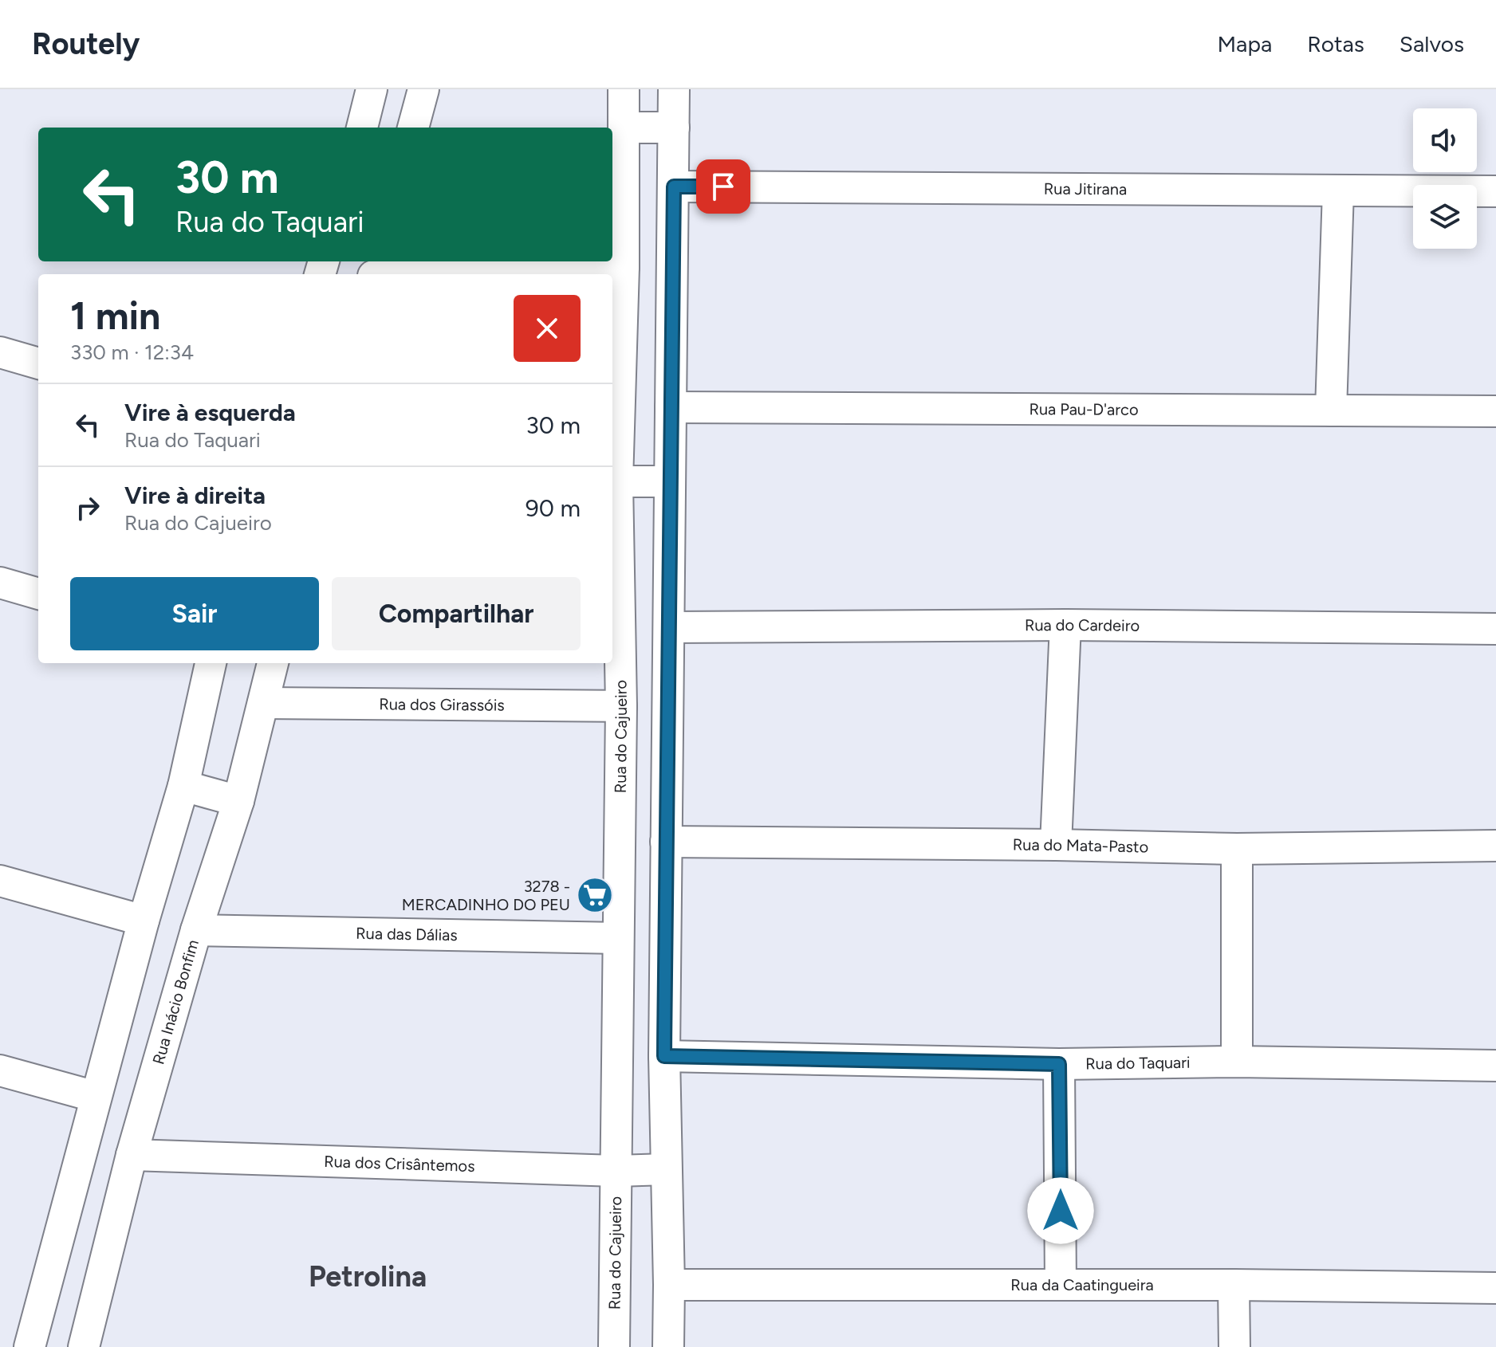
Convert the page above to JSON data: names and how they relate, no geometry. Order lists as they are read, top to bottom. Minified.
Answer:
{"streets":{"street":["Rua Jitirana","Rua Pau-D'arco","Rua do Cardeiro","Rua dos Girassóis","Rua do Cajueiro","Rua do Mata-Pasto","Rua das Dálias","Rua Inácio Bonfim","Rua do Taquari","Rua dos Crisântemos","Rua da Caatingueira"]},"crossings":[["Rua dos Girassóis","Rua do Cajueiro"],["Rua dos Girassóis","Rua Inácio Bonfim"],["Rua do Cajueiro","Rua das Dálias"],["Rua do Cajueiro","Rua dos Crisântemos"],["Rua das Dálias","Rua Inácio Bonfim"],["Rua Inácio Bonfim","Rua dos Crisântemos"]],"districts":["Petrolina"],"places":{"supermarket":["3278 - MERCADINHO DO PEU"]},"page":{"header":"Routely","nav":["Mapa","Rotas","Salvos"],"turn":["30 m","Rua do Taquari"],"heading":["1 min","330 m · 12:34"],"list":[{"name":"Vire à esquerda","note":"Rua do Taquari","value":"30 m"},{"name":"Vire à direita","note":"Rua do Cajueiro","value":"90 m"}],"buttons":["Sair","Compartilhar"]}}
